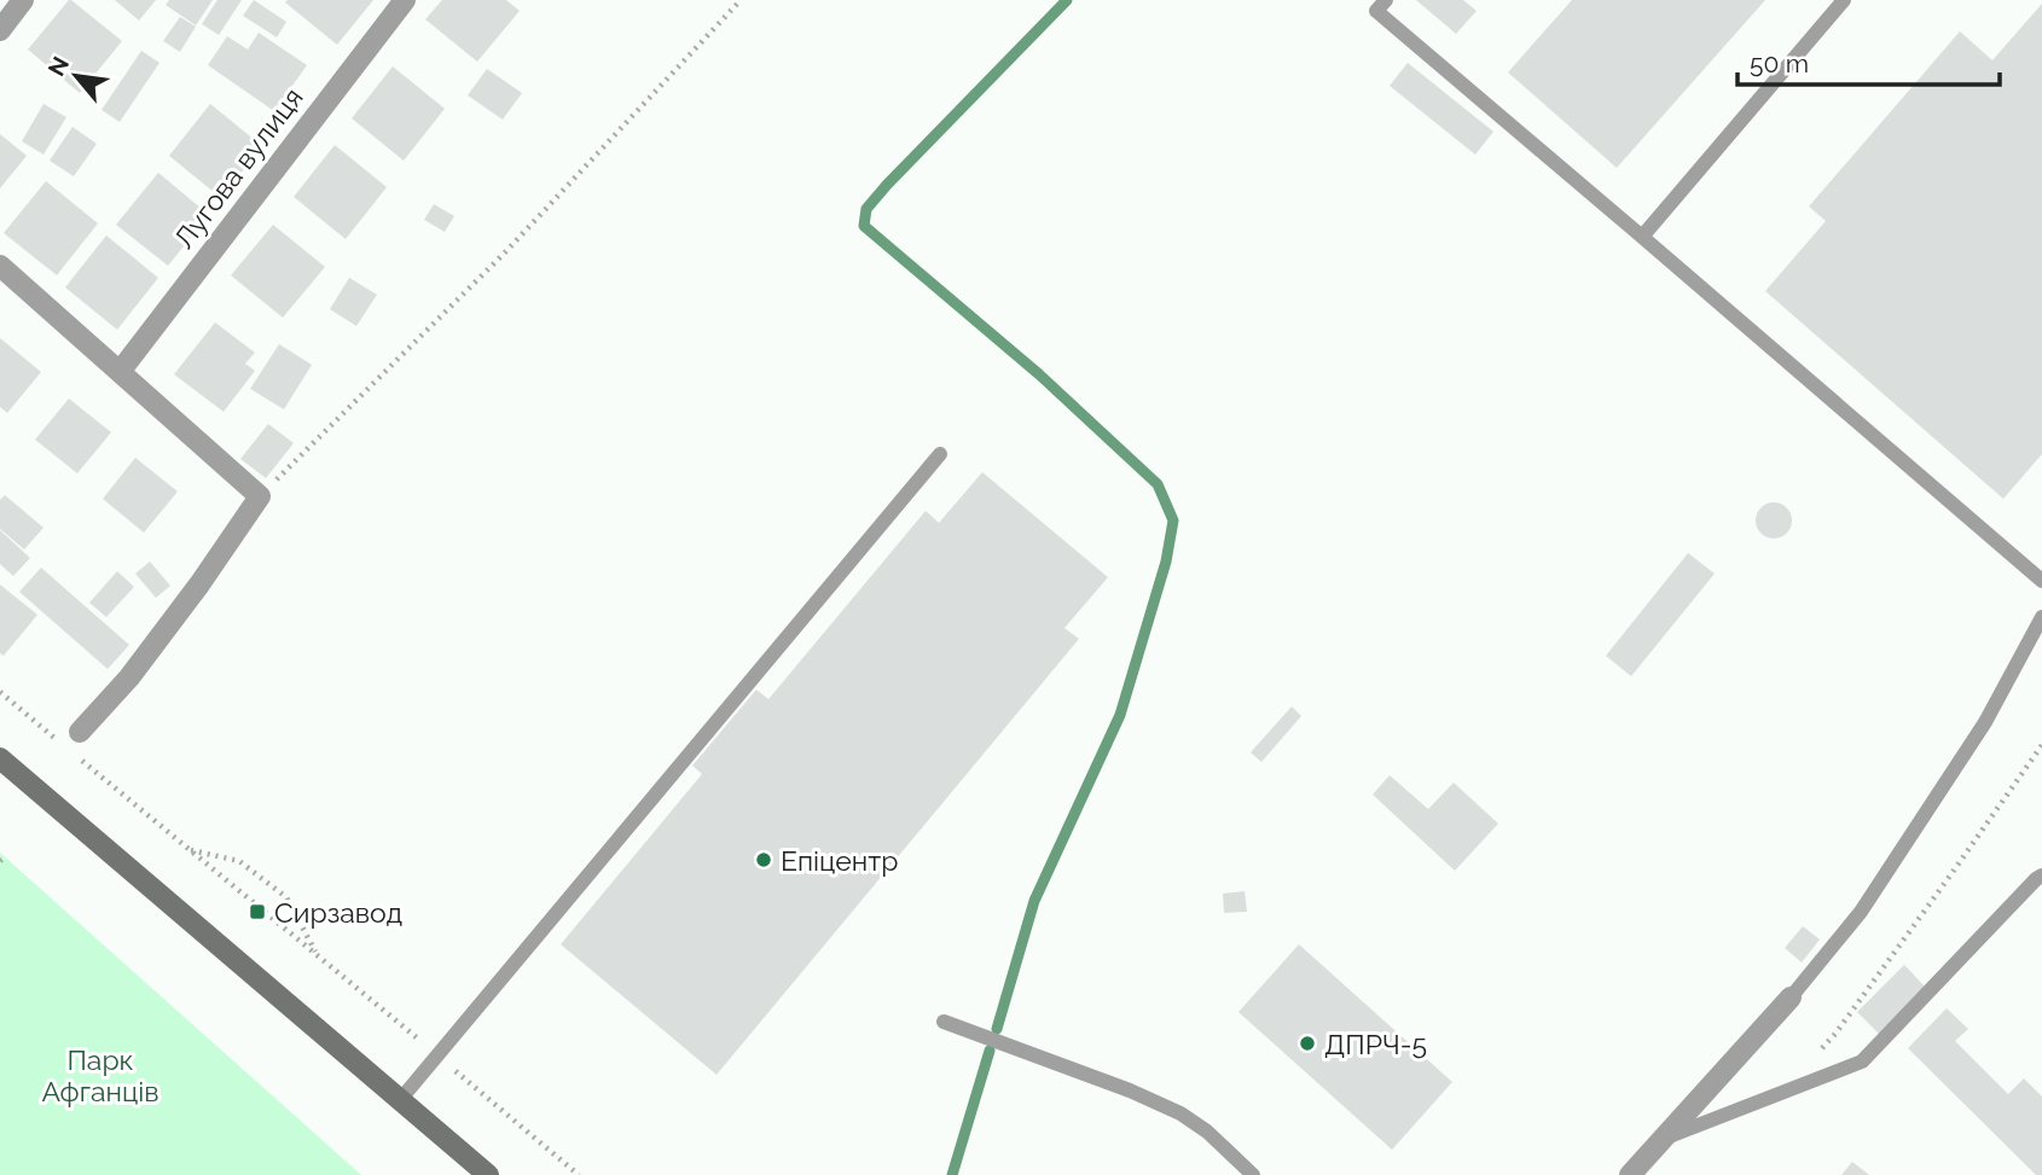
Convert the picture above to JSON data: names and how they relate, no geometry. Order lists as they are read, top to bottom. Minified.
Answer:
{"streets":{"street":["Лугова вулиця"]},"parks":["Парк Афганців"],"places":{"other":["Епіцентр","ДПРЧ-5"],"transit":["Сирзавод"]},"scale_bar":"50 m","north":"top left"}
